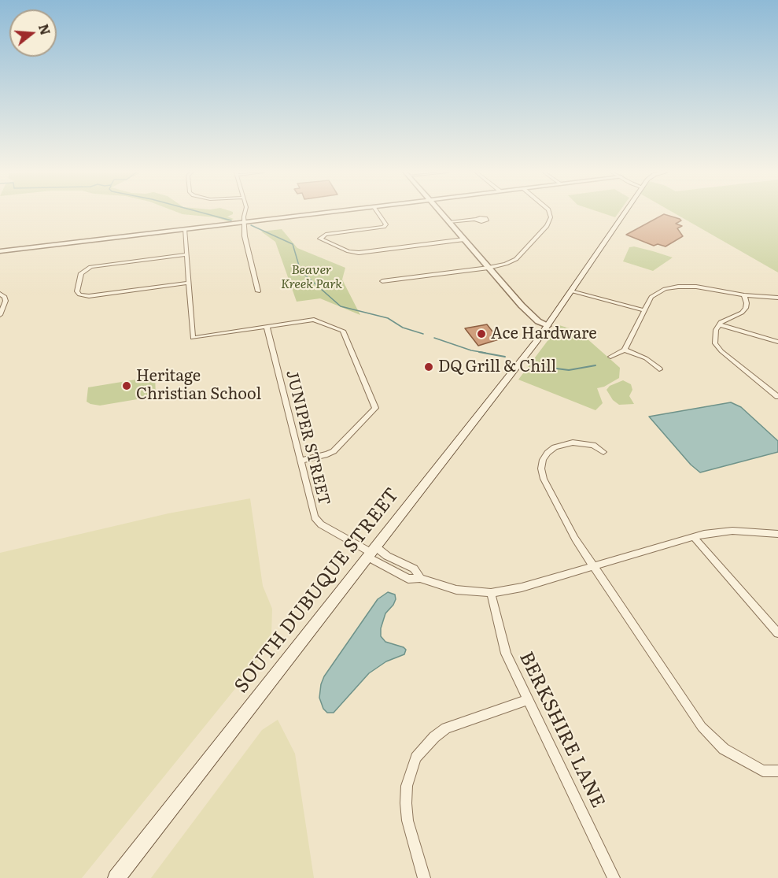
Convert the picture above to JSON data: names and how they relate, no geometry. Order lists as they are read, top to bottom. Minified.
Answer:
{"streets":{"main road":["SOUTH DUBUQUE STREET"],"street":["JUNIPER STREET","BERKSHIRE LANE"]},"crossings":[["JUNIPER STREET","SOUTH DUBUQUE STREET"]],"parks":["Beaver Kreek Park"],"places":["Ace Hardware","DQ Grill & Chill","Heritage Christian School"],"north":"right"}
